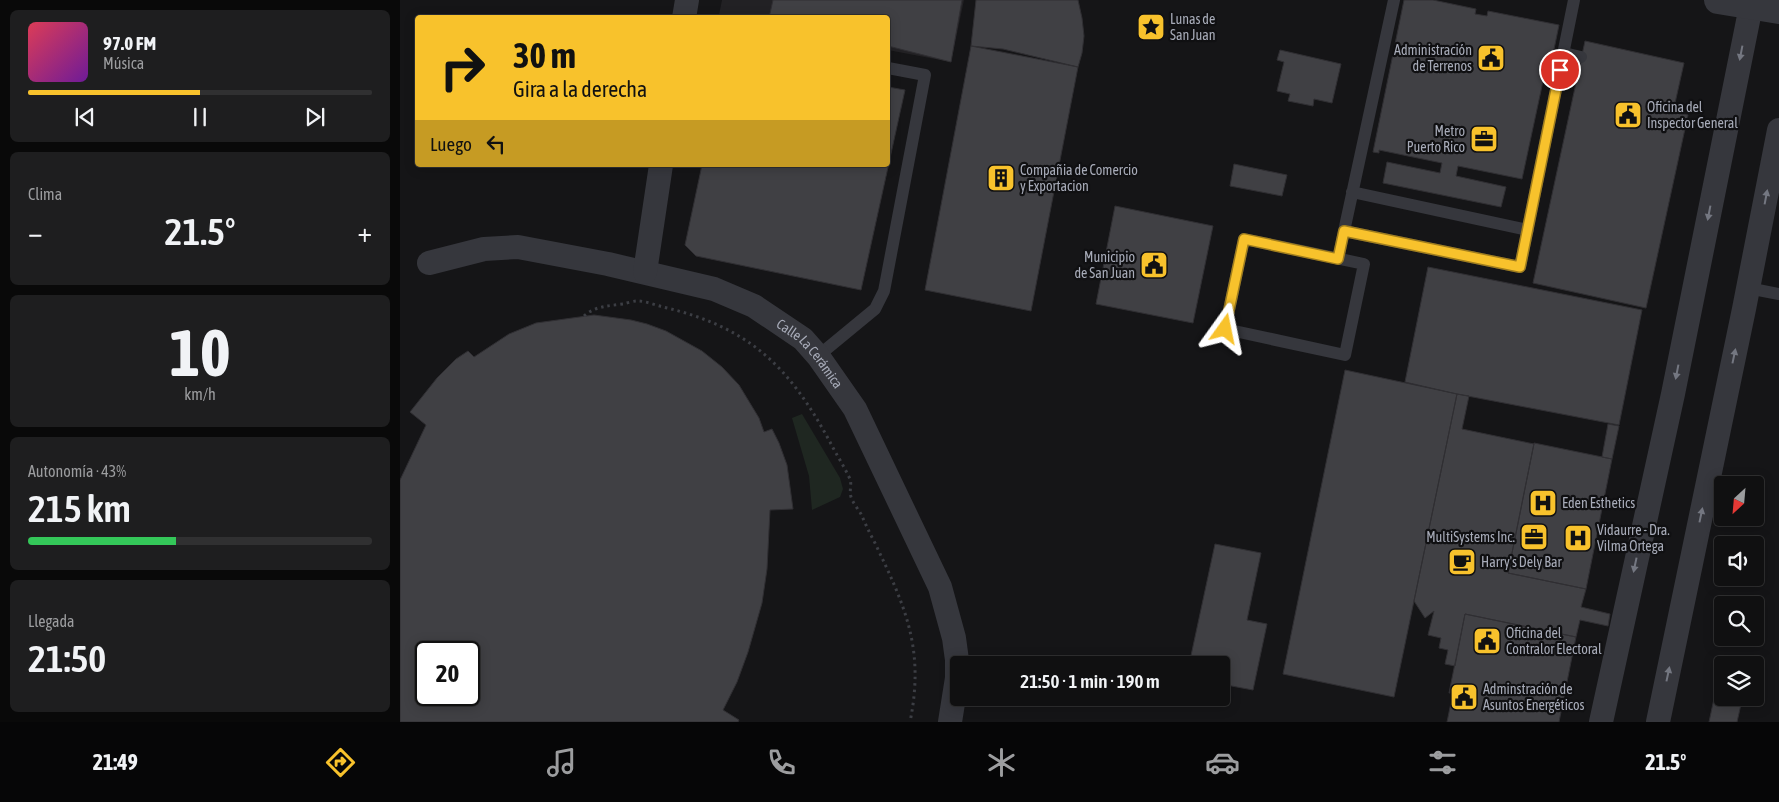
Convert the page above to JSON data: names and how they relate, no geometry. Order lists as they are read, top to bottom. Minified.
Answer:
{"streets":{"street":["Calle La Cerámica"]},"places":{"place":["Lunas de San Juan"],"public building":["Administración de Terrenos","Oficina del Inspector General","Municipio de San Juan","Oficina del Contralor Electoral","Adminstración de Asuntos Energéticos"],"office":["Metro Puerto Rico","MultiSystems Inc."],"building":["Compañia de Comercio y Exportacion"],"hospital":["Eden Esthetics","Vidaurre - Dra. Vilma Ortega"],"cafe":["Harry's Dely Bar"]},"north":"bottom left","page":{"turn":["30 m","Gira a la derecha"],"song":["97.0 FM","Música"],"then":"Luego","tile":["Clima",["10","km/h"],["Autonomía · 43%","215 km"],["Llegada","21:50"]],"heat":["−","21.5°","+"],"limit":"20","trip":"21:50 · 1 min · 190 m","tabs":["21:49","21.5°"]}}
